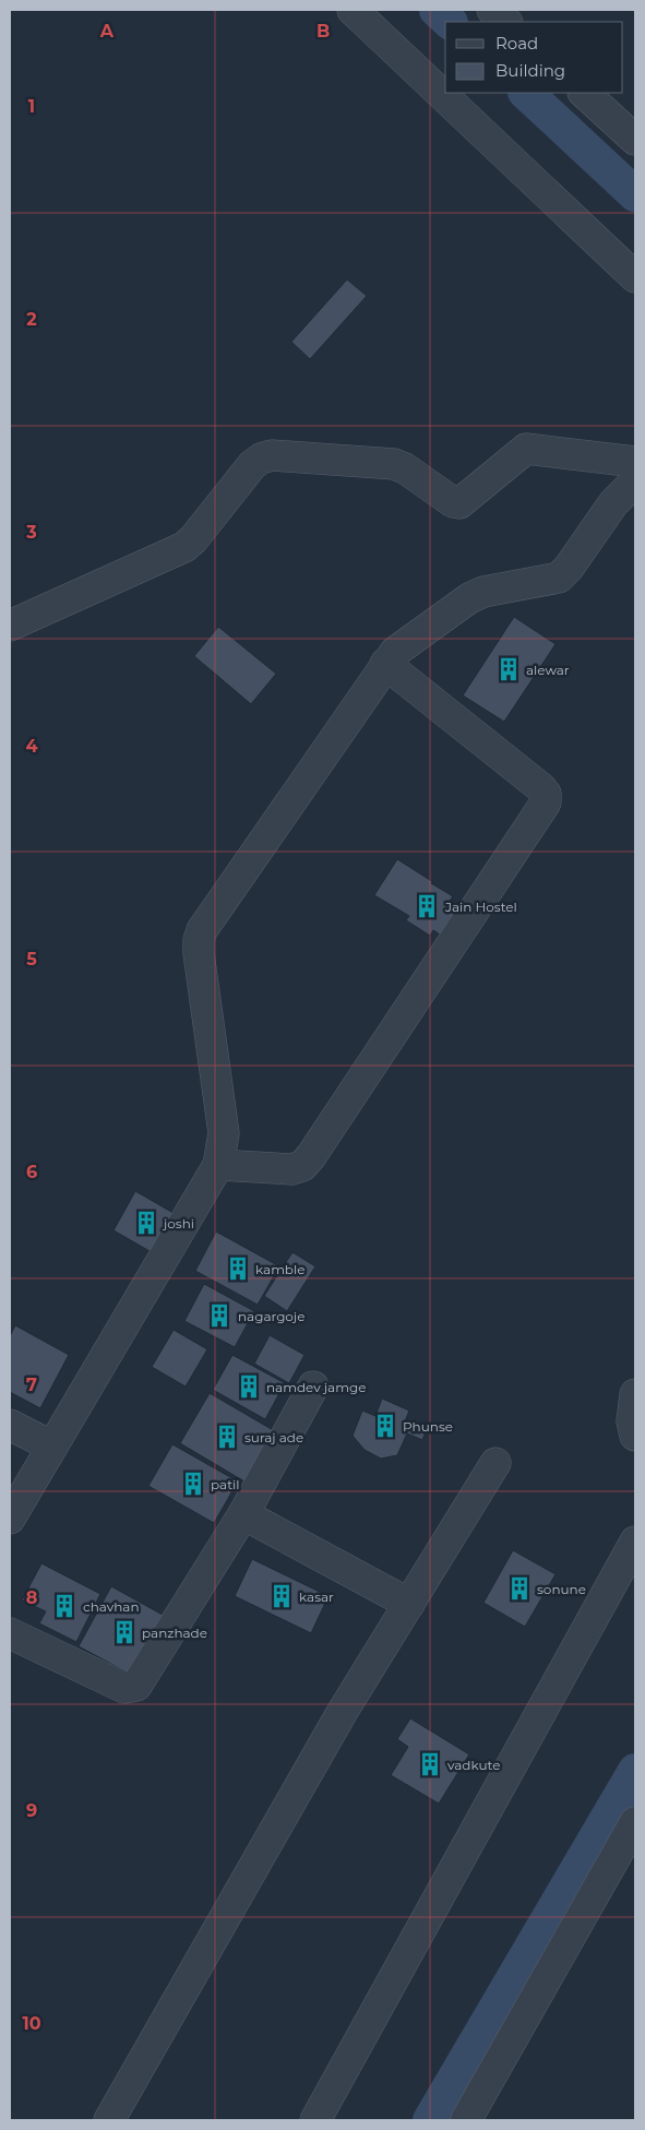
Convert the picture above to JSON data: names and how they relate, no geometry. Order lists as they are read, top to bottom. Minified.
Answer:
{"places":{"building":["alewar","Jain Hostel","joshi","kamble","nagargoje","namdev jamge","Phunse","suraj ade","patil","sonune","kasar","chavhan","panzhade","vadkute"]},"legend":["Road","Building"],"grid":{"columns":["A","B"],"rows":["1","2","3","4","5","6","7","8","9","10"]}}
